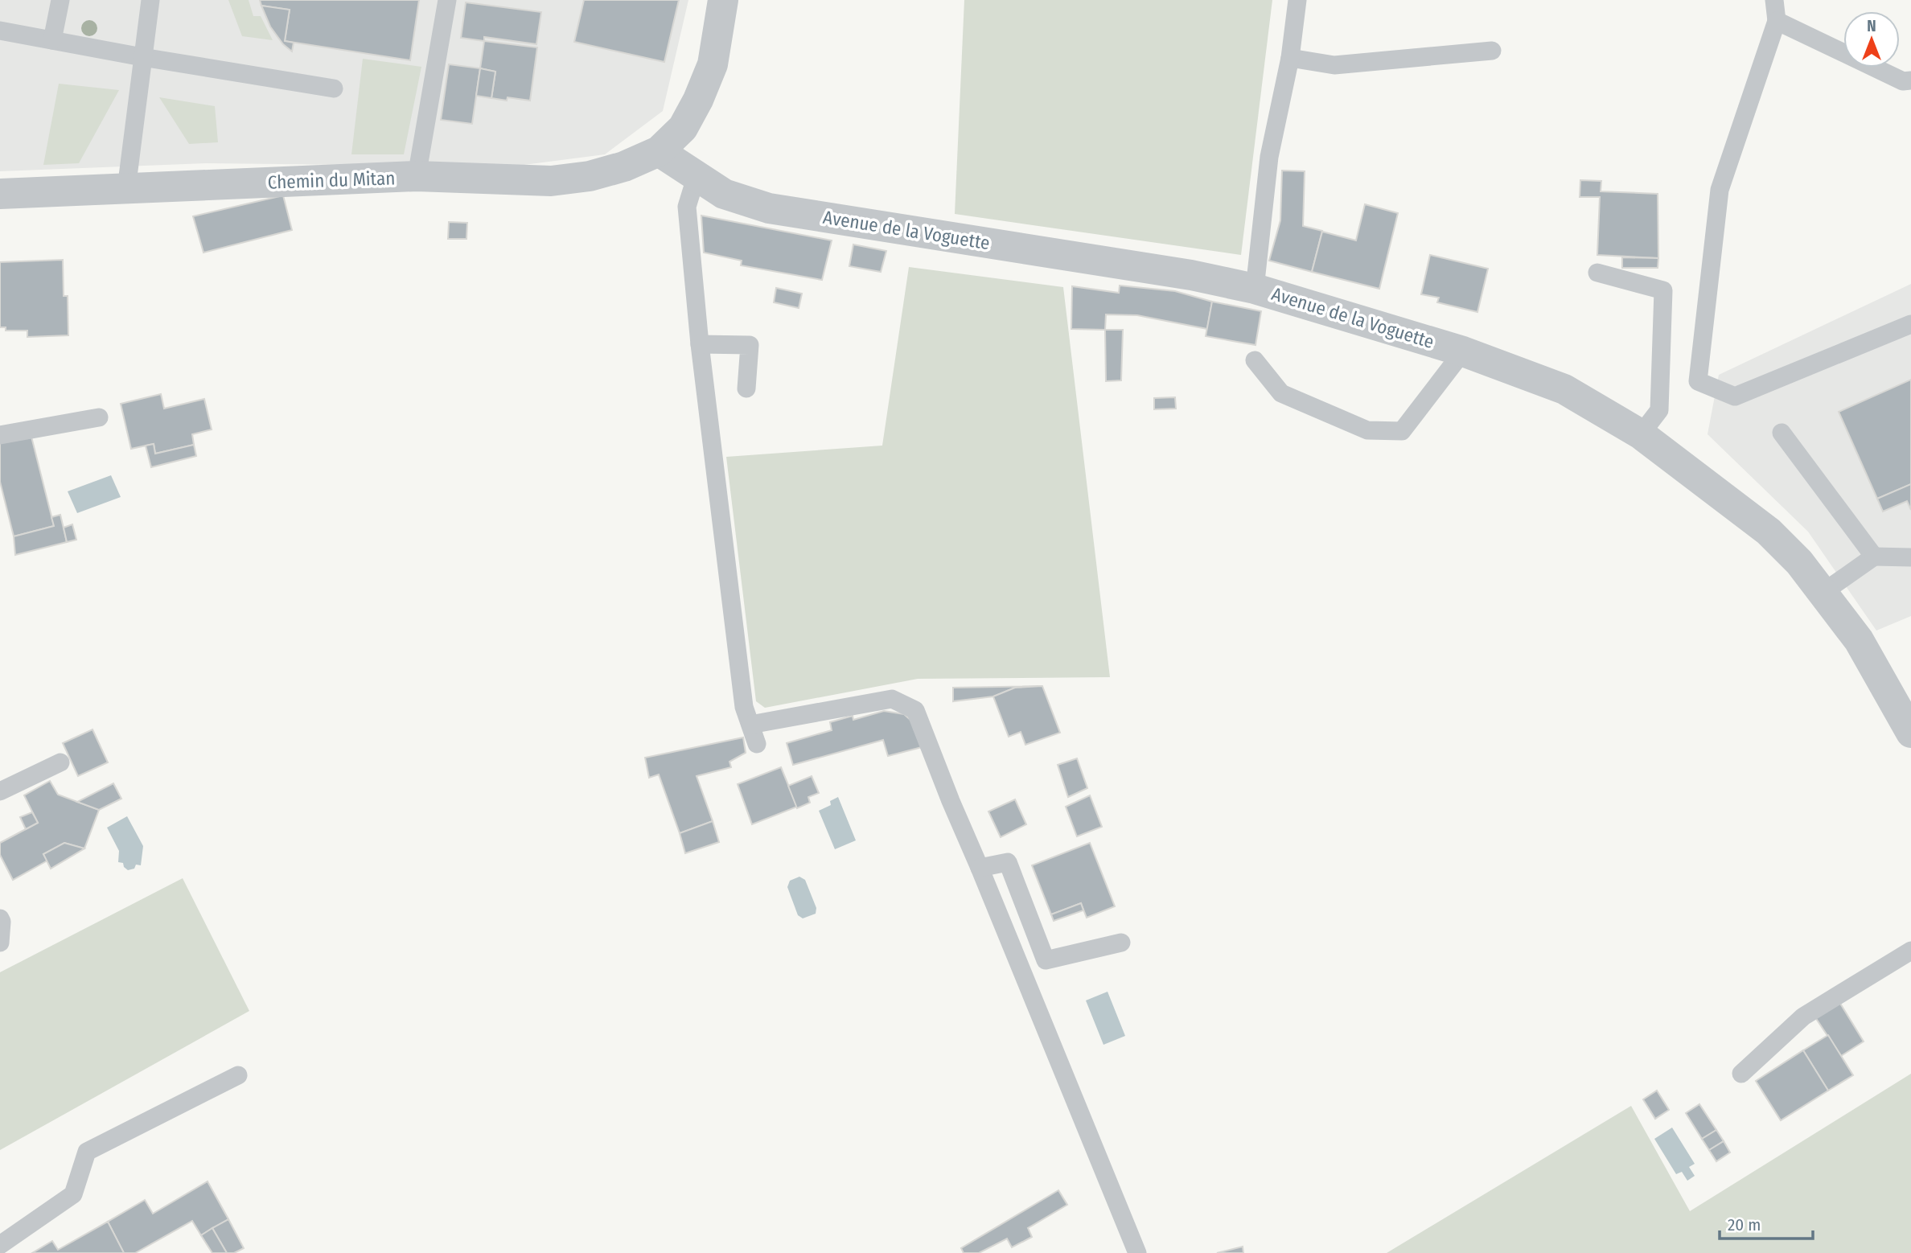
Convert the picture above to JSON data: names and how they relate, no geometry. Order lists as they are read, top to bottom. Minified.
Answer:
{"streets":{"street":["Chemin du Mitan","Avenue de la Voguette"]},"crossings":[["Chemin du Mitan","Avenue de la Voguette"]],"scale_bar":"20 m","north":"top"}
